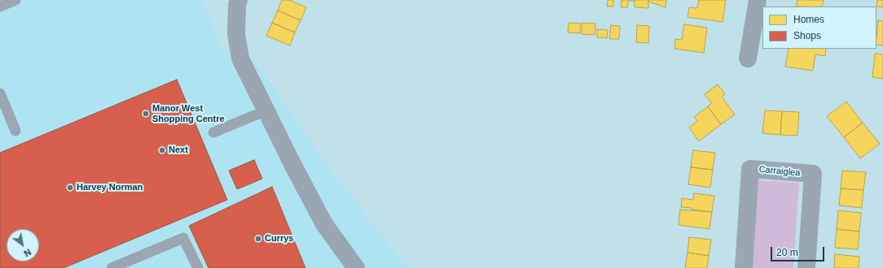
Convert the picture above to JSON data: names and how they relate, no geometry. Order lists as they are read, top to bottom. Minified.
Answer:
{"streets":{"street":["Carraiglea"]},"places":["Manor West Shopping Centre","Next","Harvey Norman","Currys"],"legend":["Homes","Shops"],"scale_bar":"20 m","north":"bottom right"}
